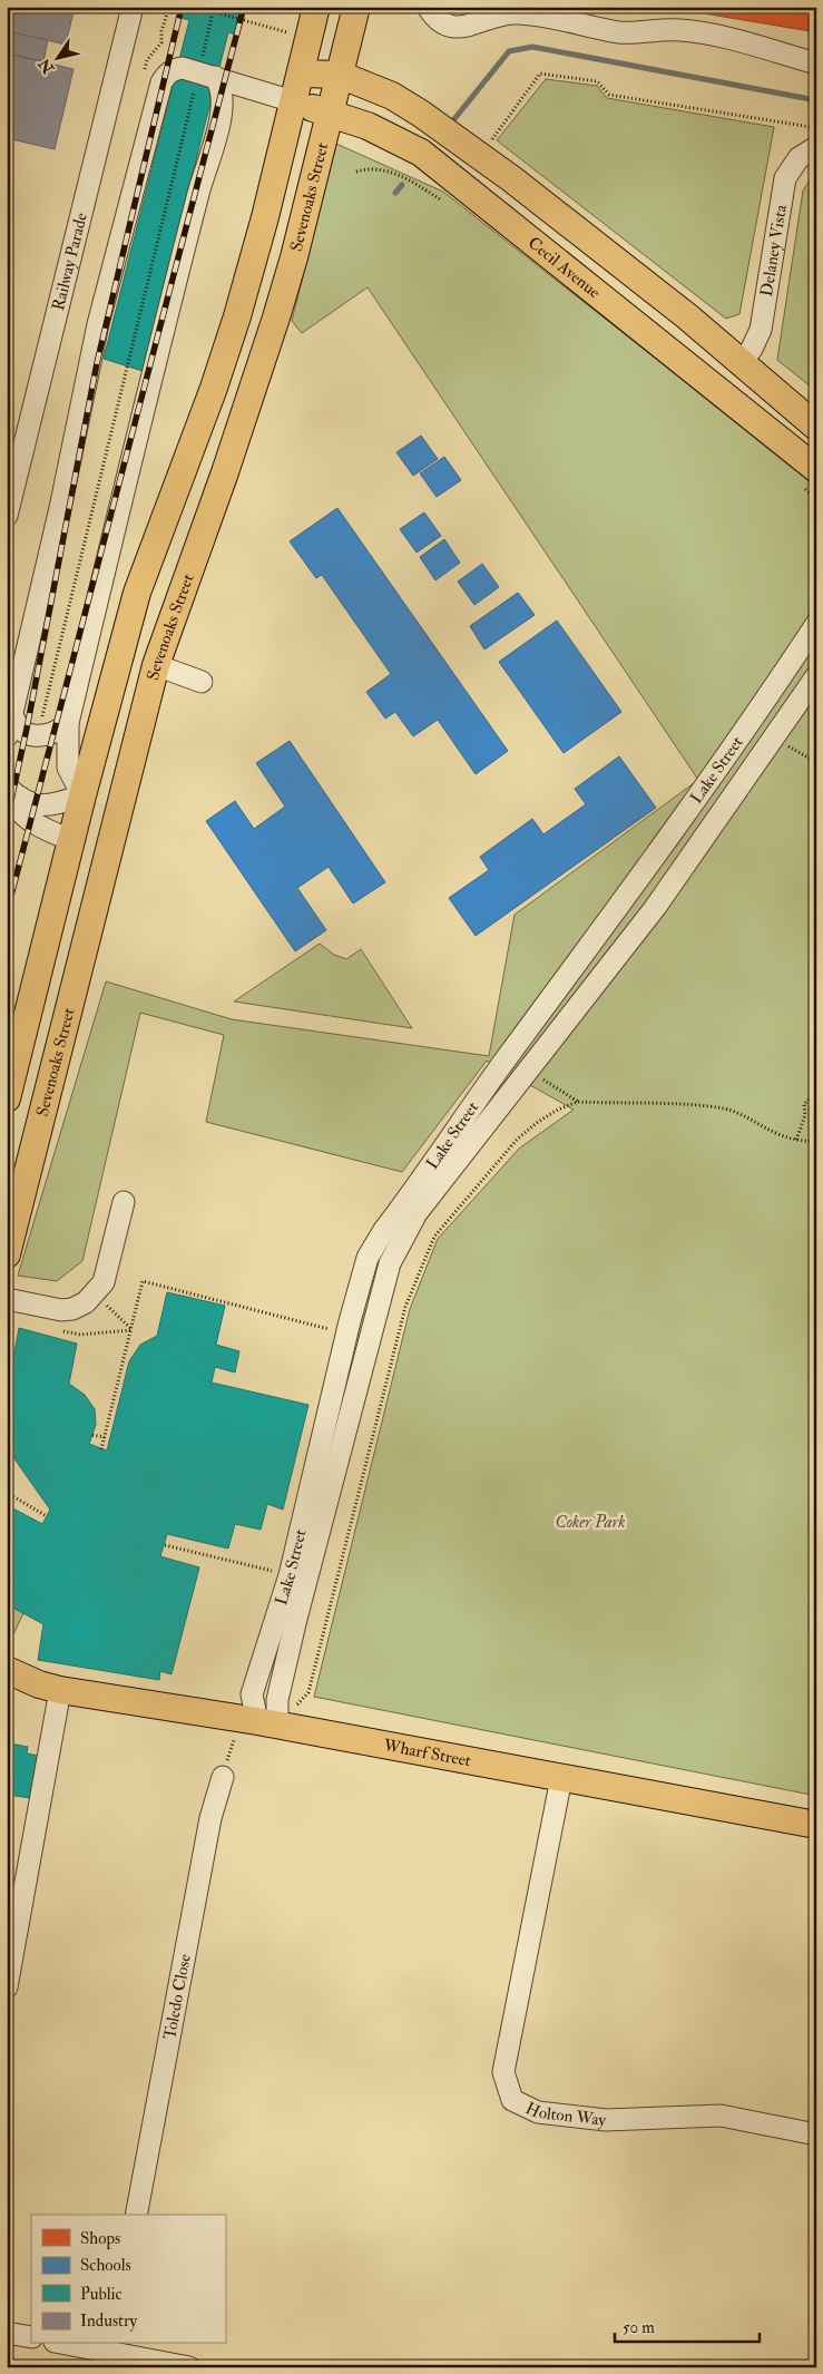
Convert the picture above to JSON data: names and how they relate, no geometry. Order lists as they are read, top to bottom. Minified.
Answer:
{"streets":{"main road":["Sevenoaks Street","Cecil Avenue","Wharf Street"],"street":["Delaney Vista","Railway Parade","Lake Street","Toledo Close","Holton Way"]},"crossings":[["Sevenoaks Street","Cecil Avenue"],["Lake Street","Wharf Street"],["Wharf Street","Holton Way"]],"parks":["Coker Park"],"legend":["Shops","Schools","Public","Industry"],"scale_bar":"50 m","north":"bottom left"}
